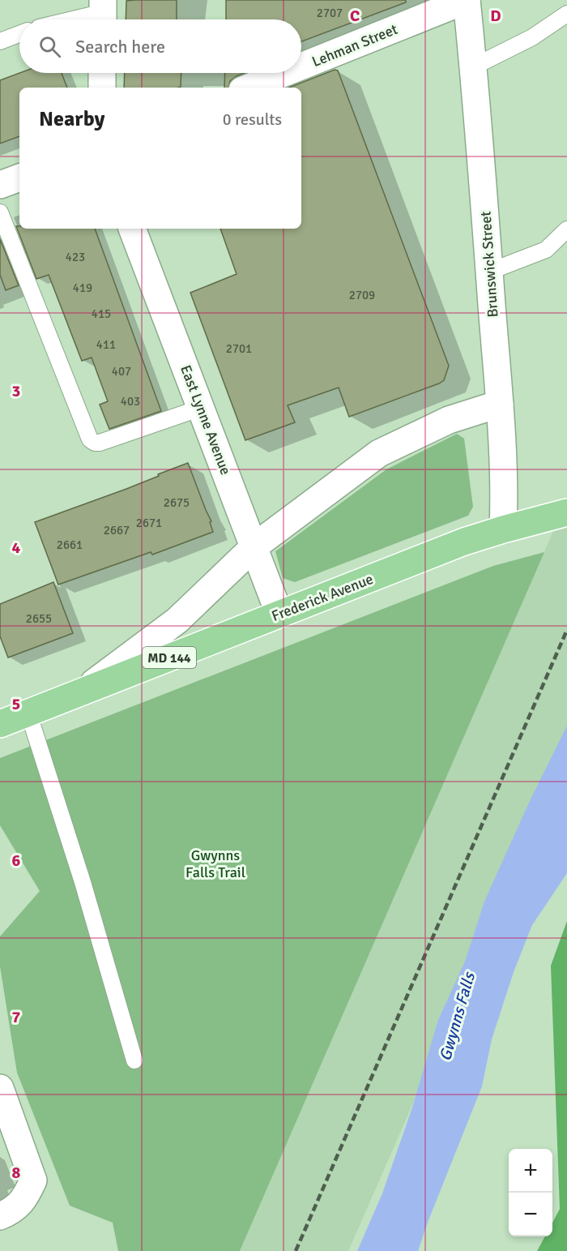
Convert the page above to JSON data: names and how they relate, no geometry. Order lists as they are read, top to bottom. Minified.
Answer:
{"streets":{"main road":["Frederick Avenue","MD 144"],"street":["Lehman Street","Brunswick Street","East Lynne Avenue"]},"crossings":[["Lehman Street","Brunswick Street"],["Brunswick Street","Frederick Avenue"],["East Lynne Avenue","Frederick Avenue"]],"water":["Gwynns Falls"],"parks":["Gwynns Falls Trail"],"house_numbers":["2707","423","419","2709","415","411","2701","407","403","2675","2671","2667","2661","2655"],"page":{"search":"Search here","heading":["Nearby","0 results"],"map_buttons":["+","−"]},"grid":{"columns":["C","D"],"rows":["3","4","5","6","7","8"]}}
